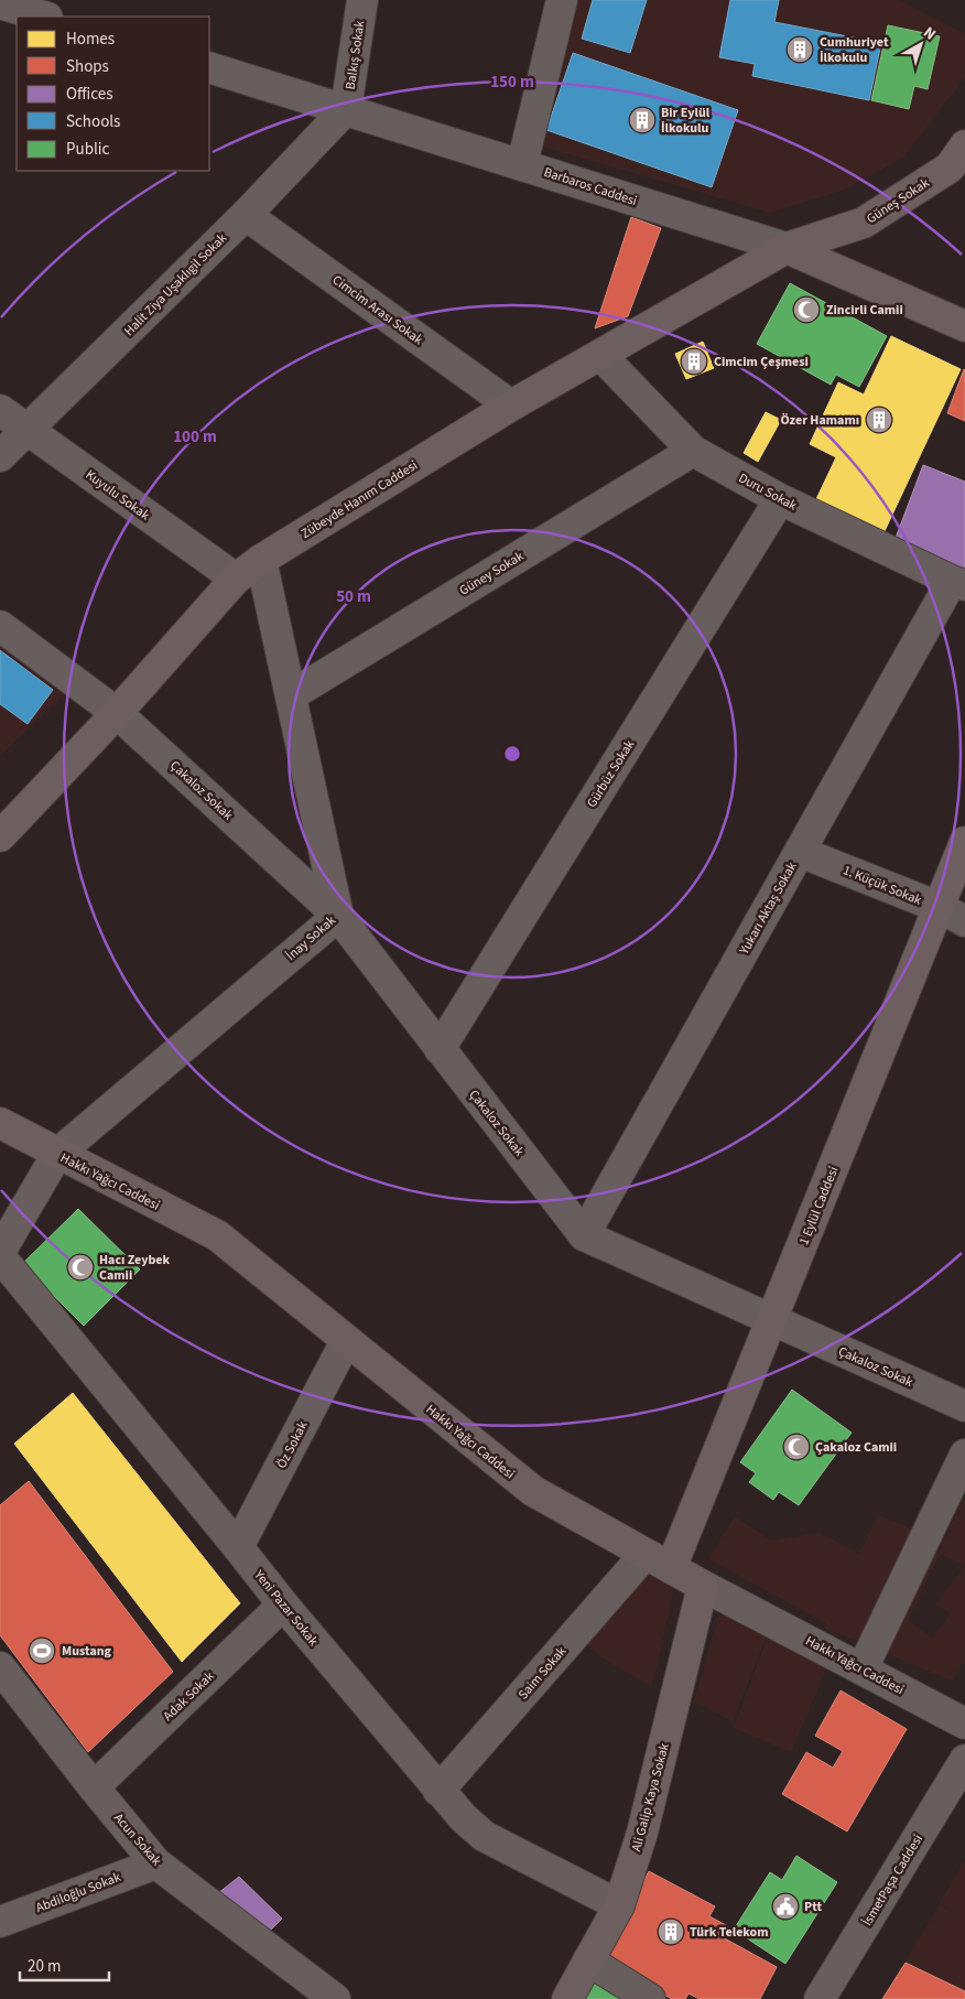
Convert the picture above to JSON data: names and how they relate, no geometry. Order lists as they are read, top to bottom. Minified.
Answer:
{"streets":{"main road":["Barbaros Caddesi","Güneş Sokak","Zübeyde Hanım Caddesi","Hakkı Yağcı Caddesi","1 Eylül Caddesi","Ali Galip Kaya Sokak"],"street":["Balkış Sokak","Halit Ziya Uşaklıgil Sokak","Cimcim Arası Sokak","Duru Sokak","Kuyulu Sokak","Güney Sokak","Gürbüz Sokak","Çakaloz Sokak","1. Küçük Sokak","Yukarı Aktaş Sokak","İnay Sokak","Öz Sokak","Yeni Pazar Sokak","Saim Sokak","Adak Sokak","Acun Sokak","İsmetPaşa Caddesi","Abdiloğlu Sokak"]},"crossings":[["Balkış Sokak","Barbaros Caddesi"],["Balkış Sokak","Halit Ziya Uşaklıgil Sokak"],["Barbaros Caddesi","Güneş Sokak"],["Barbaros Caddesi","Halit Ziya Uşaklıgil Sokak"],["Barbaros Caddesi","Zübeyde Hanım Caddesi"],["Güneş Sokak","Zübeyde Hanım Caddesi"],["Halit Ziya Uşaklıgil Sokak","Cimcim Arası Sokak"],["Halit Ziya Uşaklıgil Sokak","Kuyulu Sokak"],["Cimcim Arası Sokak","Zübeyde Hanım Caddesi"],["Duru Sokak","Zübeyde Hanım Caddesi"],["Duru Sokak","Güney Sokak"],["Duru Sokak","Gürbüz Sokak"],["Duru Sokak","Yukarı Aktaş Sokak"],["Kuyulu Sokak","Zübeyde Hanım Caddesi"],["Zübeyde Hanım Caddesi","Çakaloz Sokak"],["Zübeyde Hanım Caddesi","İnay Sokak"],["Güney Sokak","İnay Sokak"],["Gürbüz Sokak","Çakaloz Sokak"],["Çakaloz Sokak","Yukarı Aktaş Sokak"],["Çakaloz Sokak","İnay Sokak"],["Çakaloz Sokak","1 Eylül Caddesi"],["1. Küçük Sokak","Yukarı Aktaş Sokak"],["1. Küçük Sokak","1 Eylül Caddesi"],["İnay Sokak","Hakkı Yağcı Caddesi"],["İnay Sokak","Yeni Pazar Sokak"],["Hakkı Yağcı Caddesi","1 Eylül Caddesi"],["Hakkı Yağcı Caddesi","Öz Sokak"],["Hakkı Yağcı Caddesi","Saim Sokak"],["Hakkı Yağcı Caddesi","Ali Galip Kaya Sokak"],["Öz Sokak","Yeni Pazar Sokak"],["Yeni Pazar Sokak","Saim Sokak"],["Yeni Pazar Sokak","Adak Sokak"],["Yeni Pazar Sokak","Ali Galip Kaya Sokak"],["Adak Sokak","Acun Sokak"],["Acun Sokak","Abdiloğlu Sokak"]],"places":{"building":["Cumhuriyet İlkokulu","Bir Eylül İlkokulu","Cimcim Çeşmesi","Özer Hamamı","Türk Telekom"],"mosque":["Zincirli Camii","Hacı Zeybek Camii","Çakaloz Camii"],"sports":["Mustang"],"public building":["Ptt"]},"legend":["Homes","Shops","Offices","Schools","Public"],"scale_bar":"20 m","north":"top right","rings":["150 m","100 m","50 m"]}
